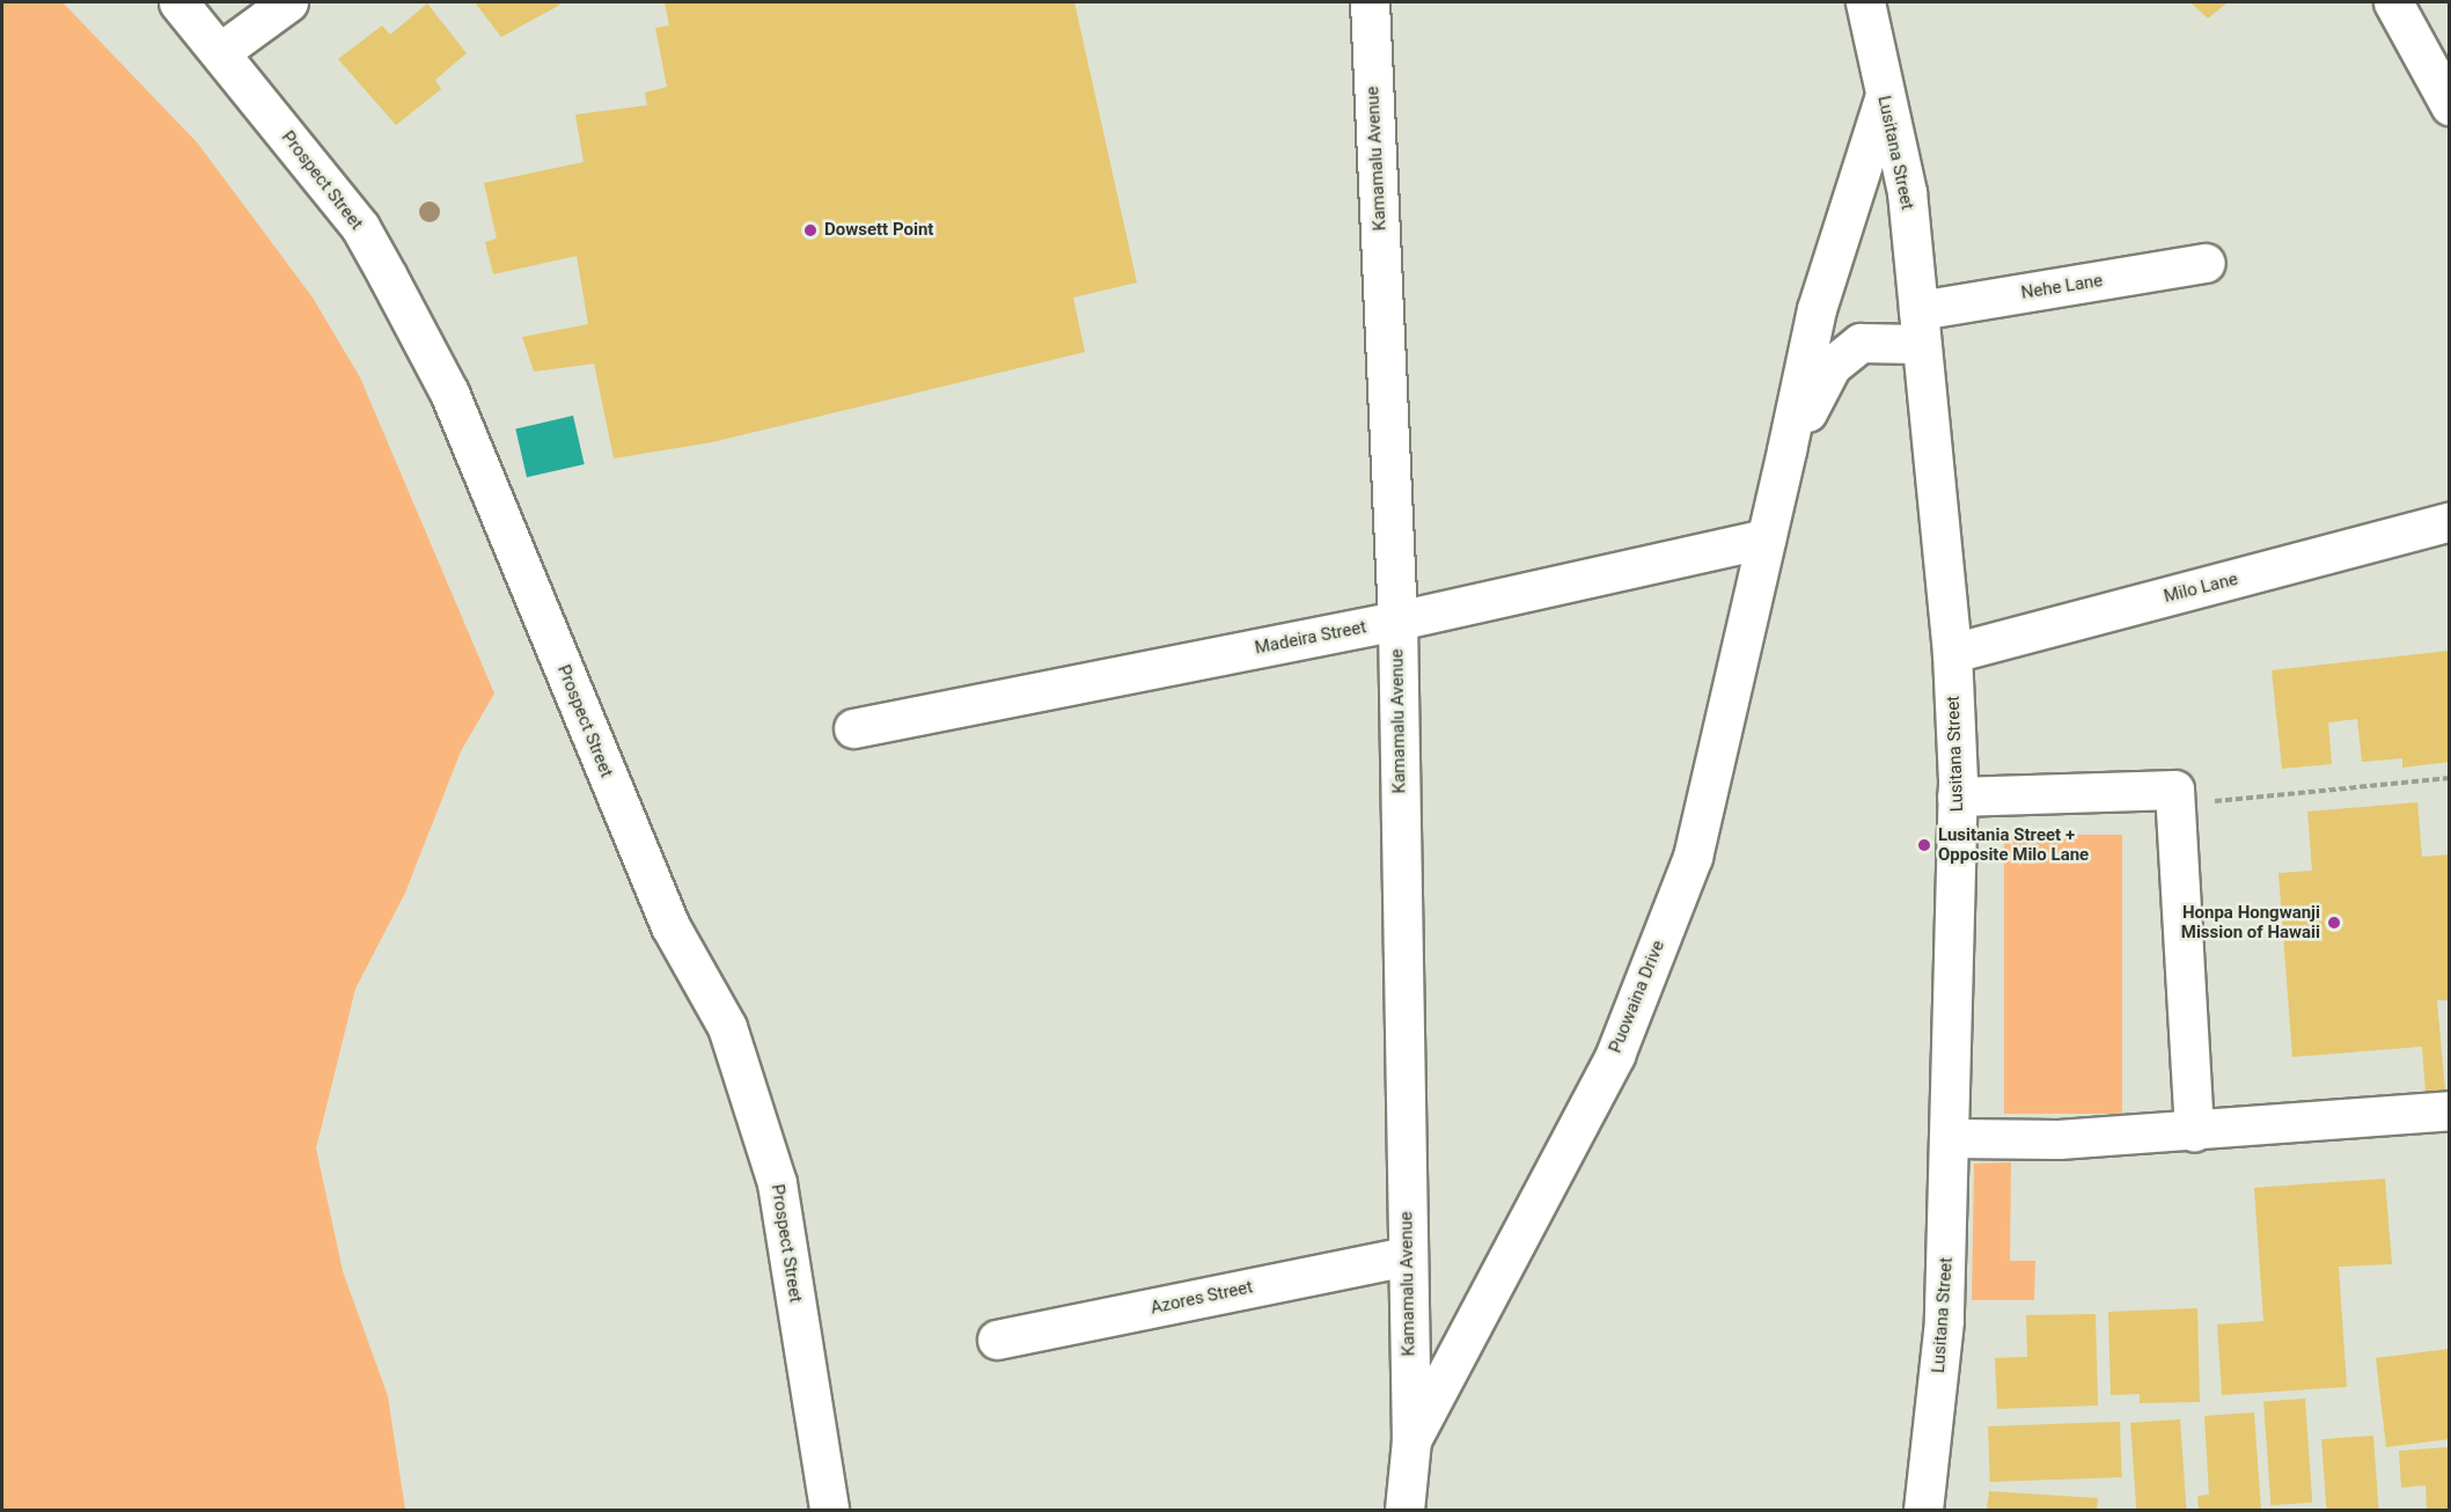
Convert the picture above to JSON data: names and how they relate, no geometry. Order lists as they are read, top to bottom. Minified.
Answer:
{"streets":{"street":["Lusitana Street","Kamamalu Avenue","Prospect Street","Nehe Lane","Milo Lane","Madeira Street","Puowaina Drive","Azores Street"]},"crossings":[["Lusitana Street","Nehe Lane"],["Lusitana Street","Milo Lane"],["Kamamalu Avenue","Madeira Street"],["Kamamalu Avenue","Puowaina Drive"],["Kamamalu Avenue","Azores Street"],["Nehe Lane","Puowaina Drive"],["Madeira Street","Puowaina Drive"]],"places":["Dowsett Point","Lusitania Street + Opposite Milo Lane","Honpa Hongwanji Mission of Hawaii"]}
